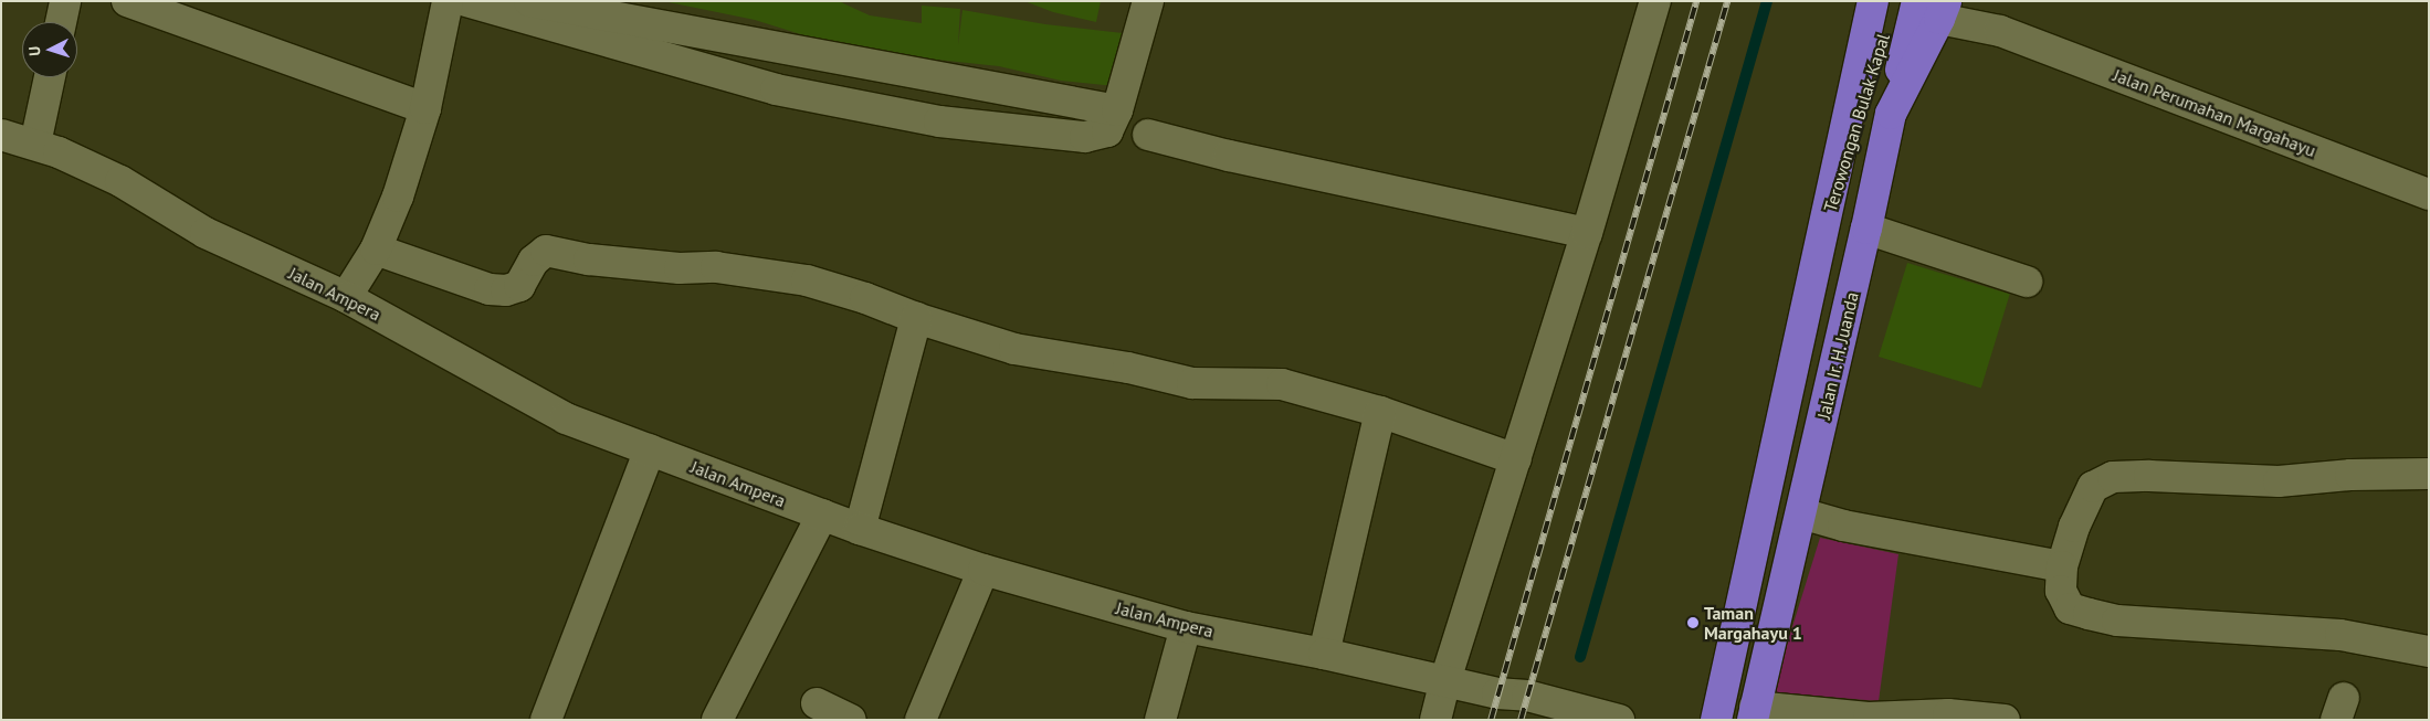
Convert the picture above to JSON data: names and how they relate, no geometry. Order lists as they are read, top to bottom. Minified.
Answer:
{"streets":{"highway":["Terowongan Bulak Kapal","Jalan Ir. H. Juanda"],"street":["Jalan Perumahan Margahayu","Jalan Ampera"]},"crossings":[["Jalan Perumahan Margahayu","Jalan Ir. H. Juanda"]],"places":["Taman Margahayu 1"],"north":"left"}
